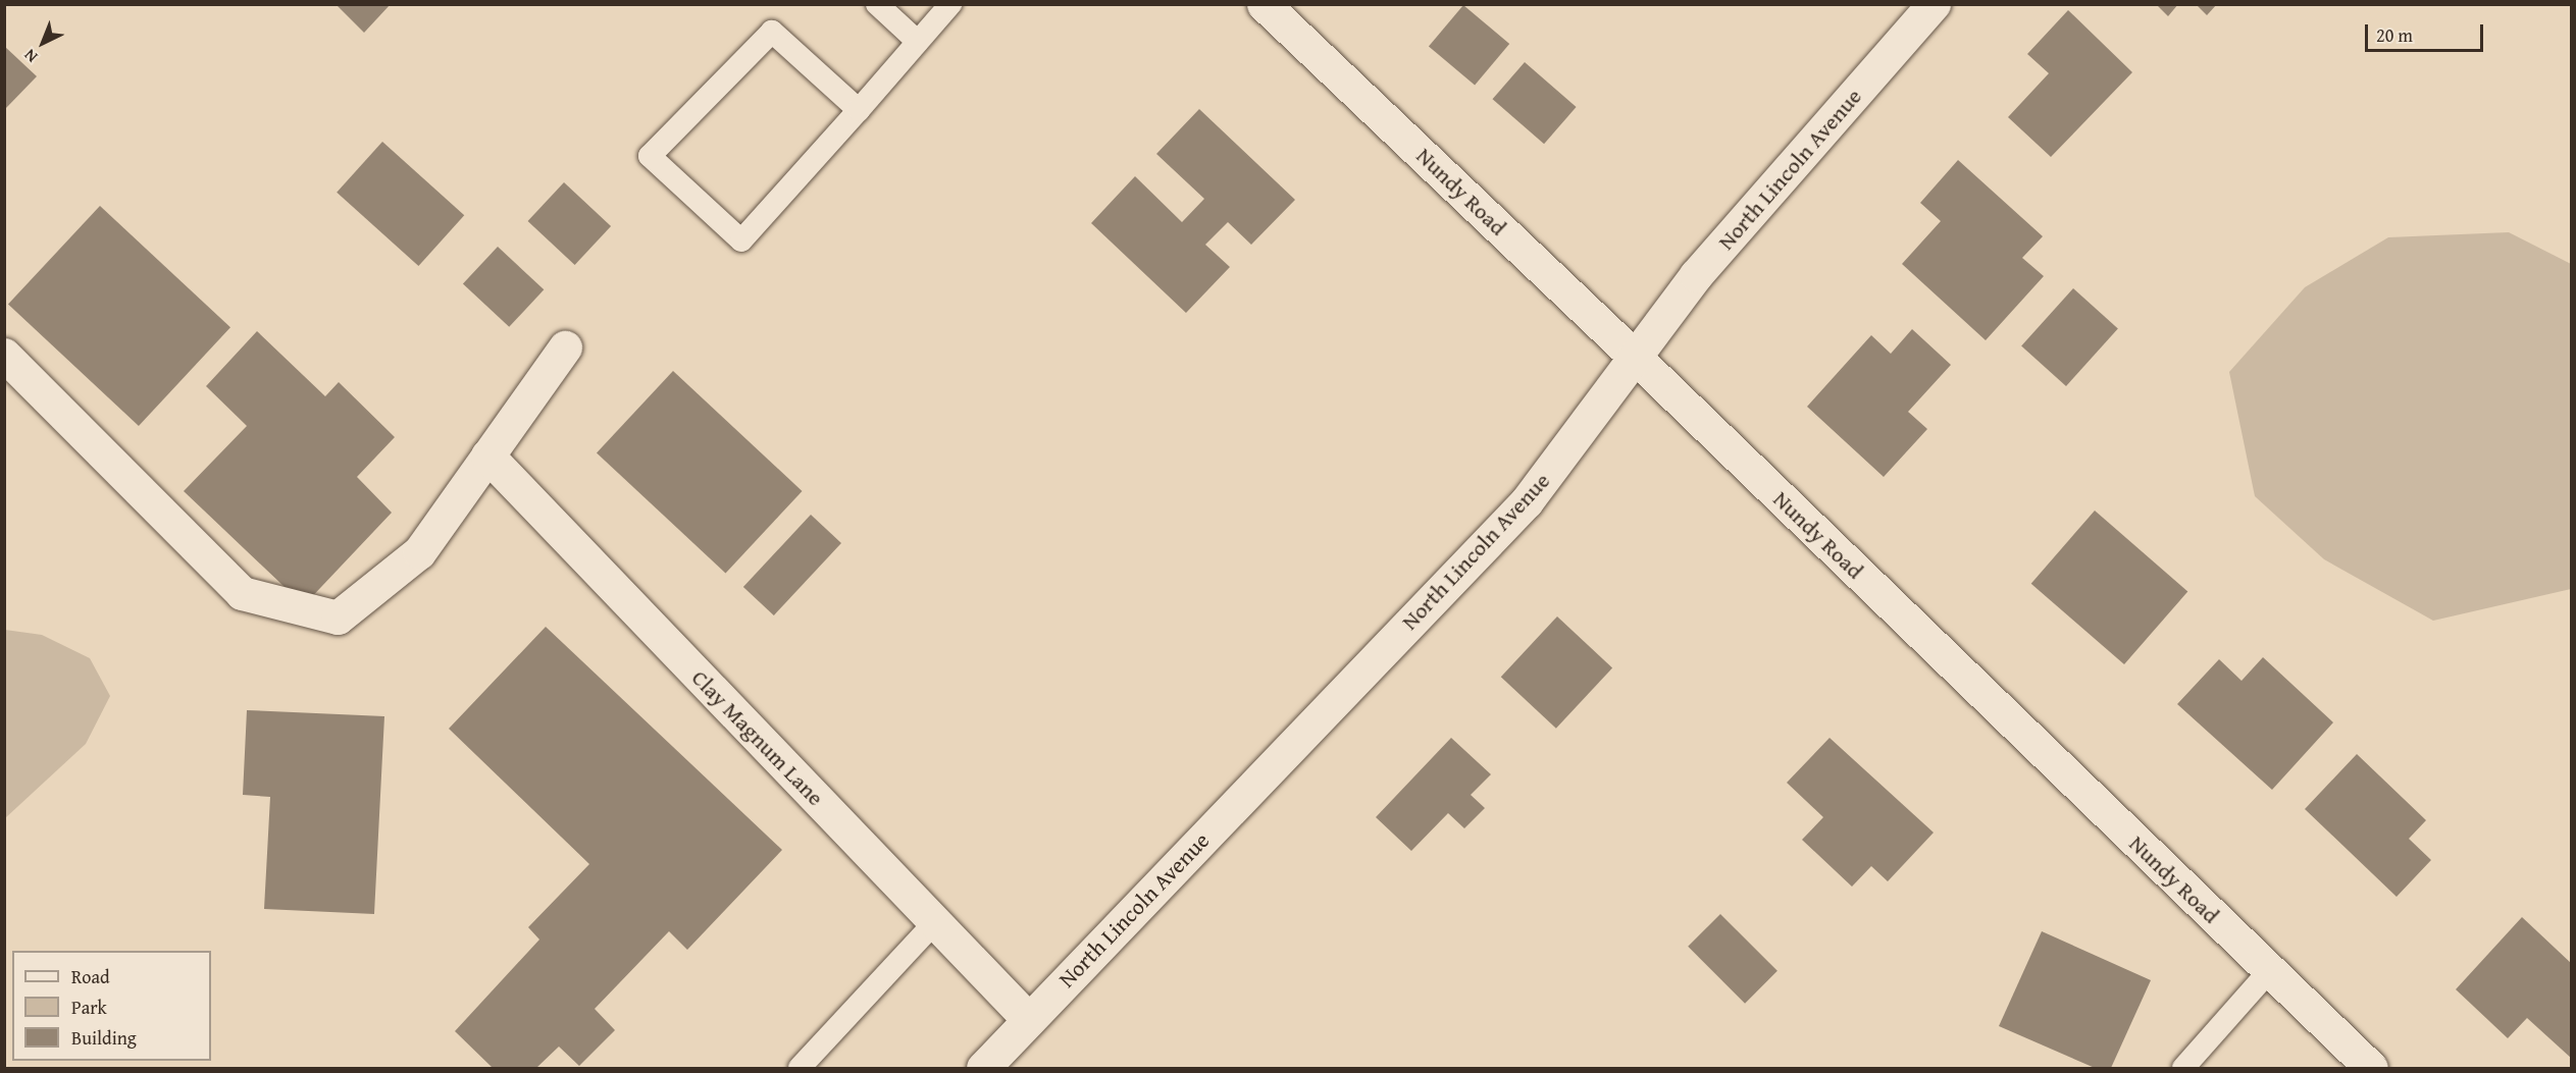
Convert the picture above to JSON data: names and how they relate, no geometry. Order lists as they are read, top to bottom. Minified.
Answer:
{"streets":{"street":["North Lincoln Avenue","Nundy Road","Clay Magnum Lane"]},"crossings":[["North Lincoln Avenue","Nundy Road"],["North Lincoln Avenue","Clay Magnum Lane"]],"legend":["Road","Park","Building"],"scale_bar":"20 m","north":"bottom left"}
